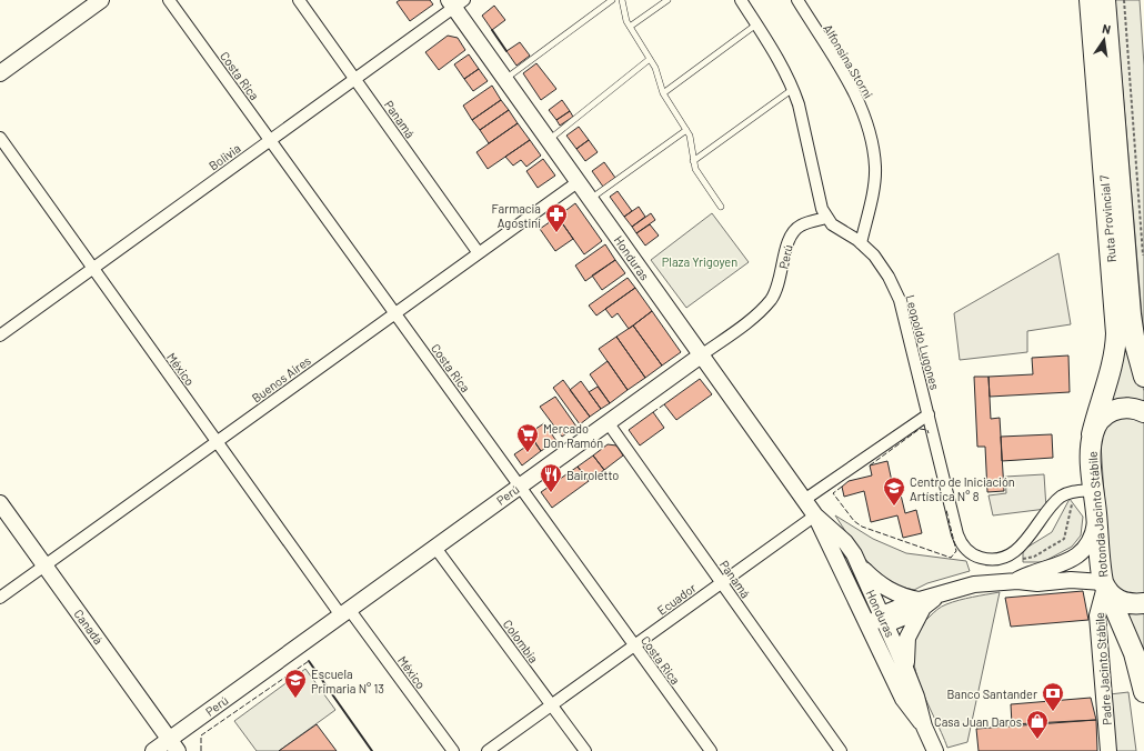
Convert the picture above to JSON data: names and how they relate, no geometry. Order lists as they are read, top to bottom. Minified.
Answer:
{"streets":{"highway":["Ruta Provincial 7","Rotonda Jacinto Stábile"],"main road":["Perú","Honduras","Canadá","Padre Jacinto Stábile"],"street":["Alfonsina Storni","Costa Rica","Panamá","Bolivia","Leopoldo Lugones","México","Buenos Aires","Ecuador","Colombia"]},"crossings":[["Alfonsina Storni","Leopoldo Lugones"],["Costa Rica","Bolivia"],["Costa Rica","Perú"],["Costa Rica","Buenos Aires"],["Costa Rica","Ecuador"],["Panamá","Bolivia"],["Panamá","Perú"],["Panamá","Buenos Aires"],["Panamá","Ecuador"],["Bolivia","Honduras"],["Bolivia","México"],["Ruta Provincial 7","Rotonda Jacinto Stábile"],["Perú","Honduras"],["Perú","Leopoldo Lugones"],["Perú","México"],["Perú","Canadá"],["Perú","Colombia"],["Honduras","Buenos Aires"],["Honduras","Ecuador"],["México","Buenos Aires"],["Buenos Aires","Canadá"],["Rotonda Jacinto Stábile","Padre Jacinto Stábile"],["Ecuador","Colombia"]],"parks":["Plaza Yrigoyen"],"places":{"pharmacy":["Farmacia Agostini"],"supermarket":["Mercado Don Ramón"],"restaurant":["Bairoletto"],"school or university":["Centro de Iniciación Artística N° 8","Escuela Primaria N° 13"],"bank":["Banco Santander"],"shop":["Casa Juan Daros"]},"north":"top"}
